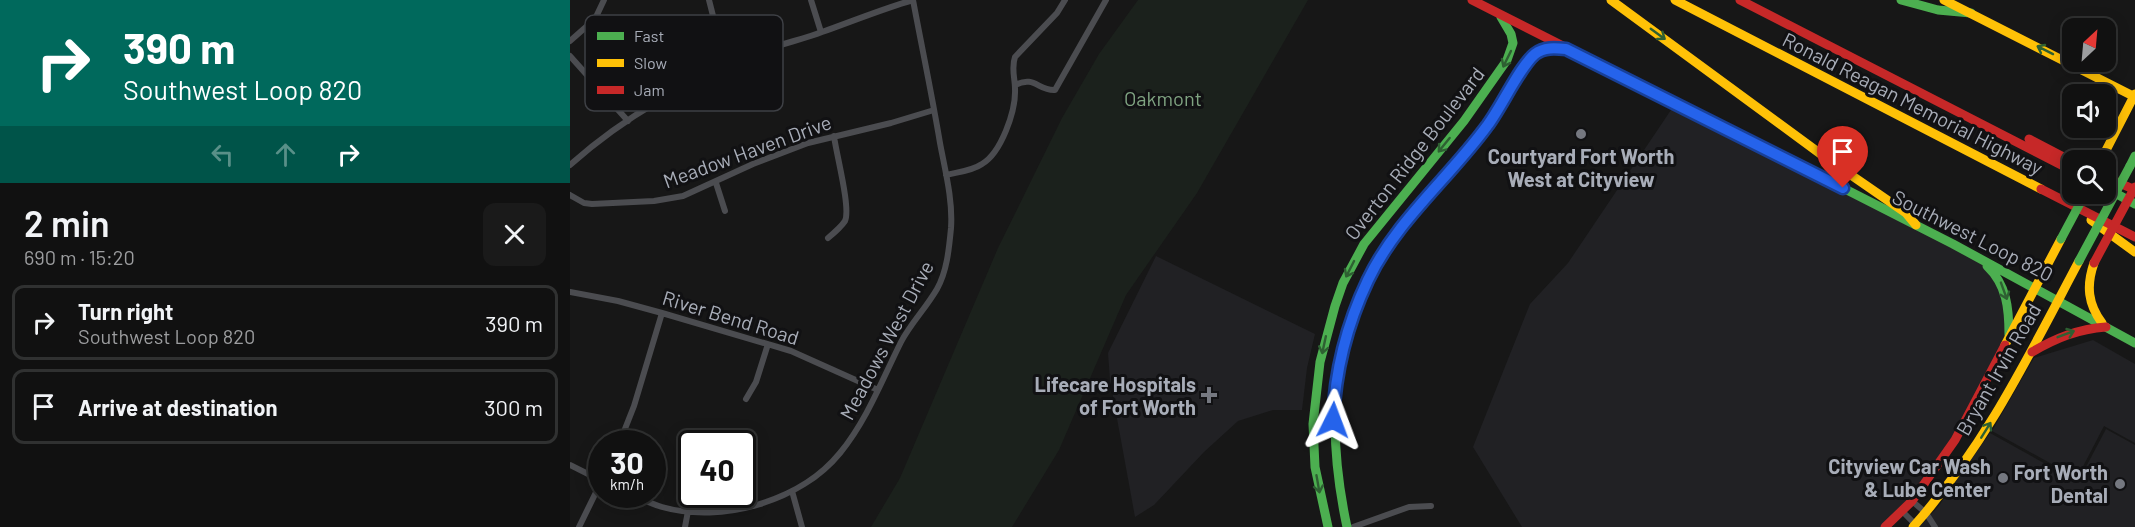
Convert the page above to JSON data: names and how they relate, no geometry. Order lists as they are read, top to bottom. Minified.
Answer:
{"streets":{"main road":["Ronald Reagan Memorial Highway","Overton Ridge Boulevard","Southwest Loop 820","Bryant Irvin Road"],"street":["Meadow Haven Drive","River Bend Road","Meadows West Drive"]},"crossings":[["Meadow Haven Drive","Meadows West Drive"],["Overton Ridge Boulevard","Southwest Loop 820"],["Southwest Loop 820","Bryant Irvin Road"],["River Bend Road","Meadows West Drive"]],"parks":["Oakmont"],"places":{"other":["Courtyard Fort Worth West at Cityview","Cityview Car Wash & Lube Center","Fort Worth Dental"],"health":["Lifecare Hospitals of Fort Worth"]},"legend":["Fast","Slow","Jam"],"north":"top right","page":{"turn":["390 m","Southwest Loop 820"],"heading":["2 min","690 m · 15:20"],"list":[{"name":"Turn right","note":"Southwest Loop 820","value":"390 m"},{"name":"Arrive at destination","value":"300 m"}],"speed":"30 km/h","limit":"40"}}
